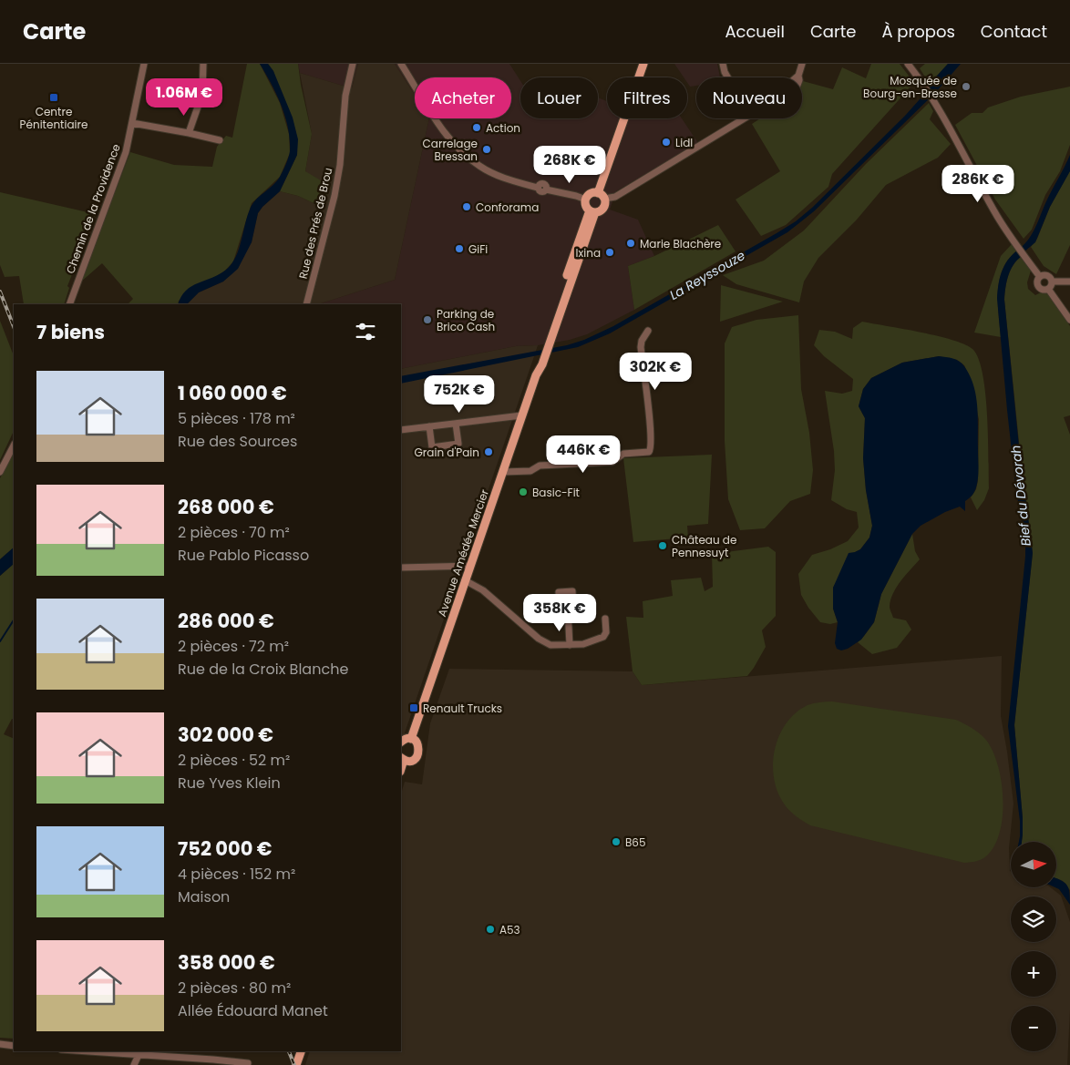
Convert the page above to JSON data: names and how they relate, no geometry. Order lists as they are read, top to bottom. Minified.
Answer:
{"streets":{"main road":["Avenue Amédée Mercier"],"street":["Chemin de la Providence","Rue des Prés de Brou"]},"water":["La Reyssouze","Bief du Dévorah"],"places":{"other":["Mosquée de Bourg-en-Bresse","Action","Lidl","Carrelage Bressan","Conforama","Marie Blachère","GiFi","Ixina","Parking de Brico Cash","Grain d'Pain","Basic-Fit","Château de Pennesuyt","B65","A53"],"transit":["Centre Pénitentiaire","Renault Trucks"]},"north":"right","page":{"header":"Carte","nav":["Accueil","Carte","À propos","Contact"],"chip":["Acheter","Louer","Filtres","Nouveau"],"price":["1.06M €","268K €","286K €","302K €","752K €","446K €","358K €"],"heading":"7 biens","list":[{"name":"1 060 000 €","note":"5 pièces · 178 m² · Rue des Sources"},{"name":"268 000 €","note":"2 pièces · 70 m² · Rue Pablo Picasso"},{"name":"286 000 €","note":"2 pièces · 72 m² · Rue de la Croix Blanche"},{"name":"302 000 €","note":"2 pièces · 52 m² · Rue Yves Klein"},{"name":"752 000 €","note":"4 pièces · 152 m² · Maison"},{"name":"358 000 €","note":"2 pièces · 80 m² · Allée Édouard Manet"}],"map_buttons":["+","−"]}}
